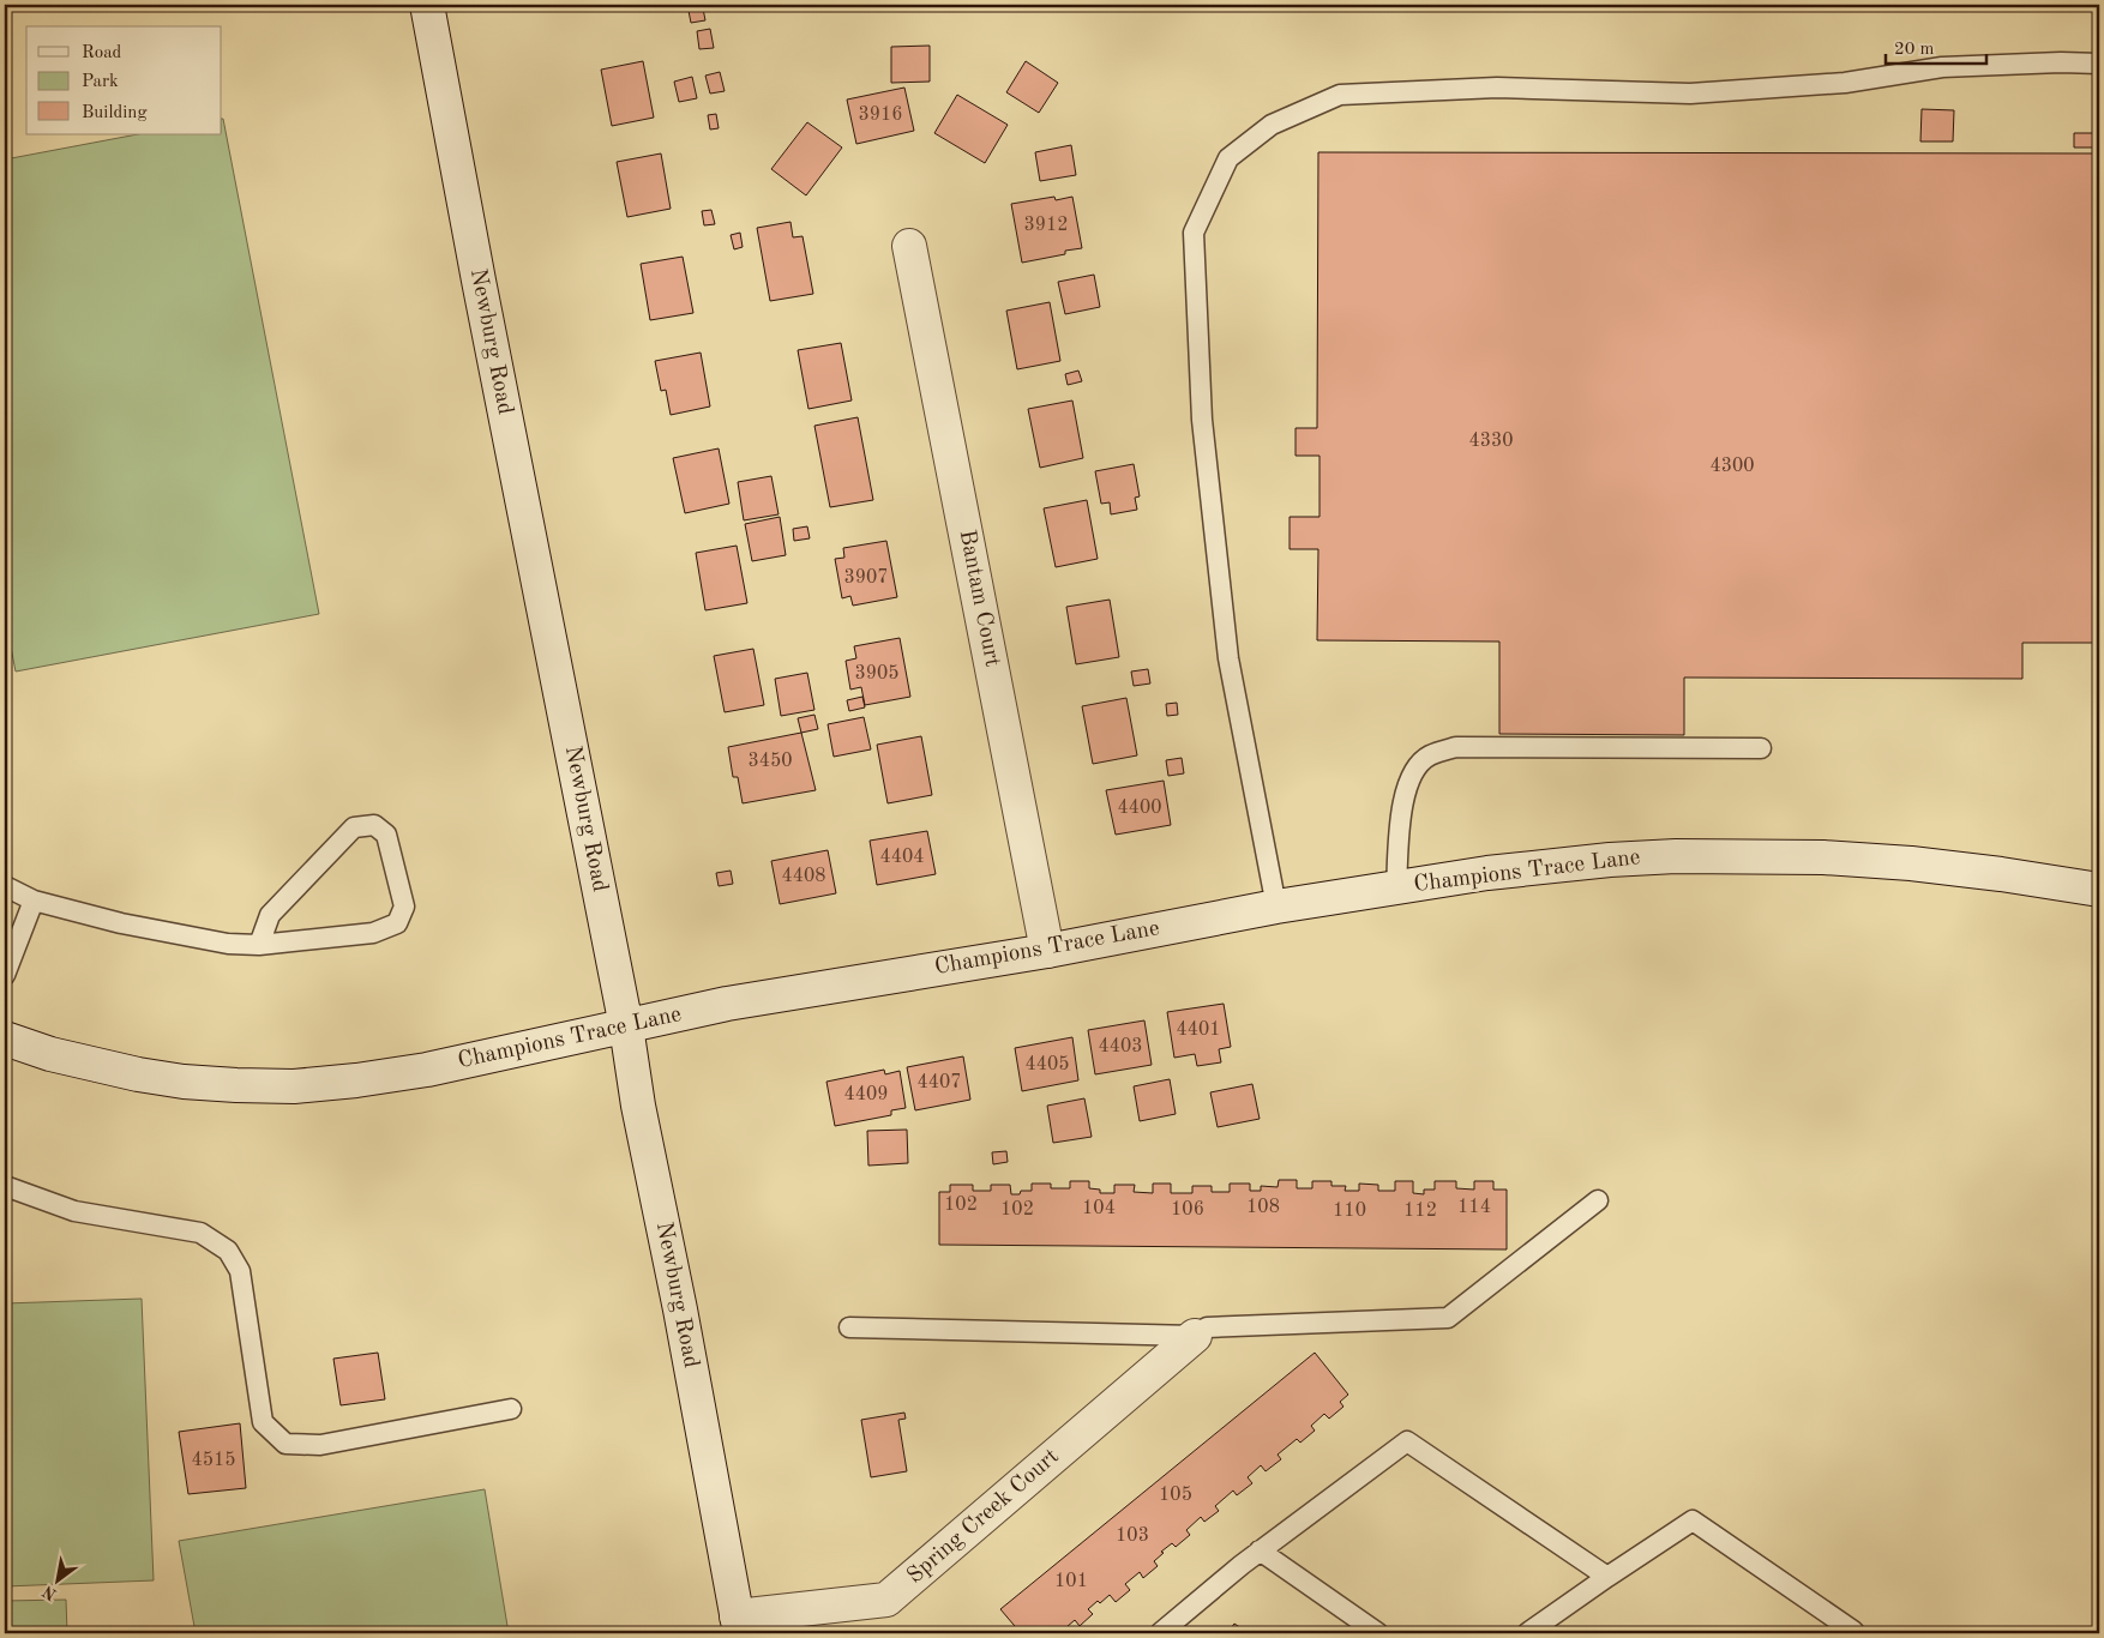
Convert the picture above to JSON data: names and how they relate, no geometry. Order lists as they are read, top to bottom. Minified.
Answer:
{"streets":{"street":["Newburg Road","Bantam Court","Champions Trace Lane","Spring Creek Court"]},"crossings":[["Newburg Road","Champions Trace Lane"],["Newburg Road","Spring Creek Court"],["Bantam Court","Champions Trace Lane"]],"house_numbers":["3916","3912","4330","4300","3907","3905","3450","4400","4404","4408","4401","4403","4405","4407","4409","102","108","114","104","102","106","110","112","4515","105","103","101"],"legend":["Road","Park","Building"],"scale_bar":"20 m","north":"bottom left"}
